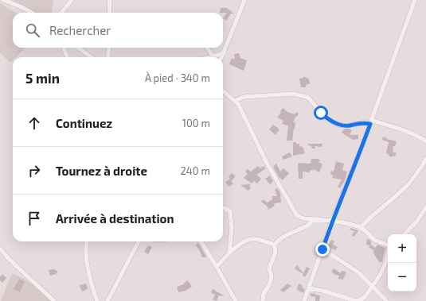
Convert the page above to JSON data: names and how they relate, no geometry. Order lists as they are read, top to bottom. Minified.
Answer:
{"page":{"search":"Rechercher","heading":["5 min","À pied · 340 m"],"list":[["Continuez","100 m"],["Tournez à droite","240 m"],"Arrivée à destination"],"map_buttons":["+","−"]}}
